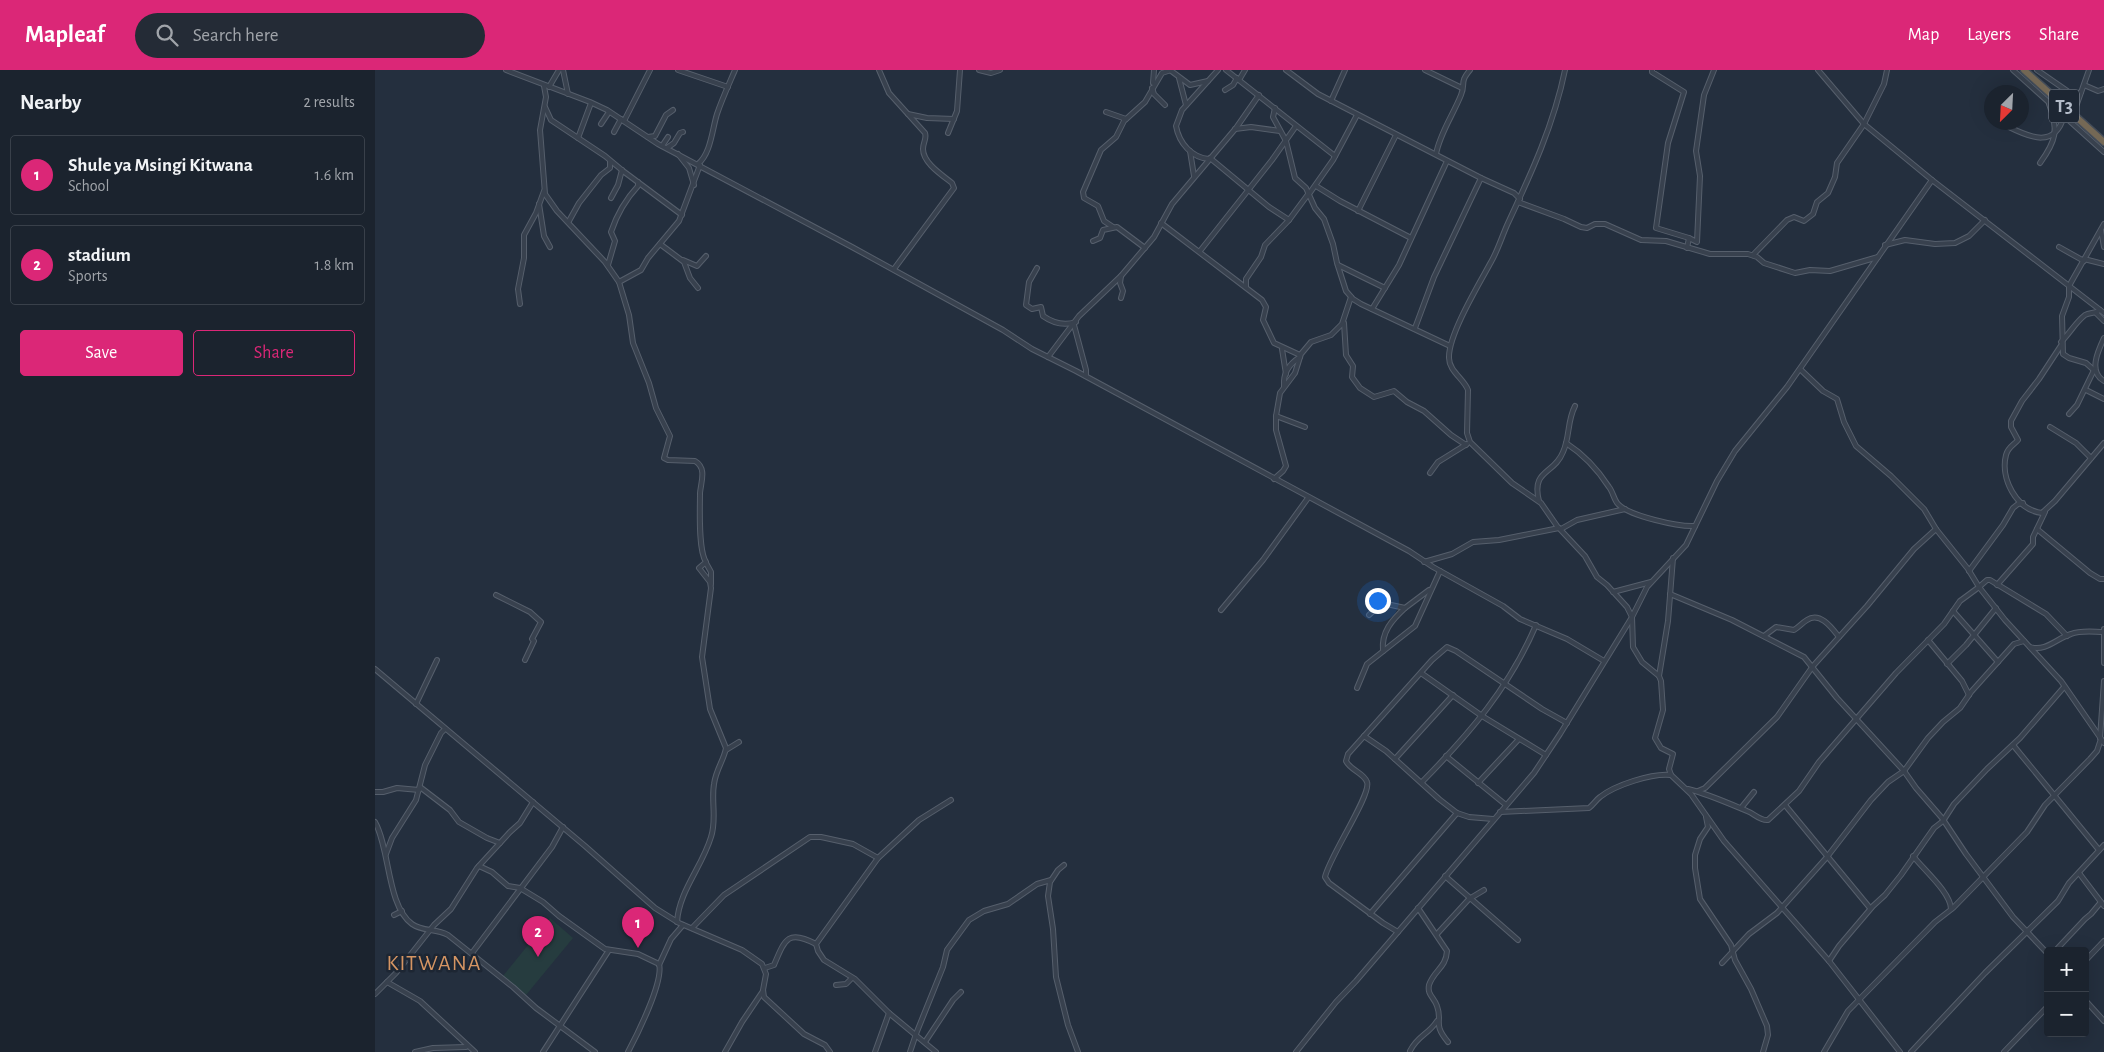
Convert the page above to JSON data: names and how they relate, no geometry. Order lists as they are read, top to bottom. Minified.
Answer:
{"streets":{"highway":["T3"]},"districts":["KITWANA"],"north":"bottom left","page":{"header":"Mapleaf","search":"Search here","nav":["Map","Layers","Share"],"heading":["Nearby","2 results"],"list":[{"mark":"1","name":"Shule ya Msingi Kitwana","note":"School","value":"1.6 km"},{"mark":"2","name":"stadium","note":"Sports","value":"1.8 km"}],"buttons":["Save","Share"],"pins":["1","2"],"map_buttons":["+","−"]}}
